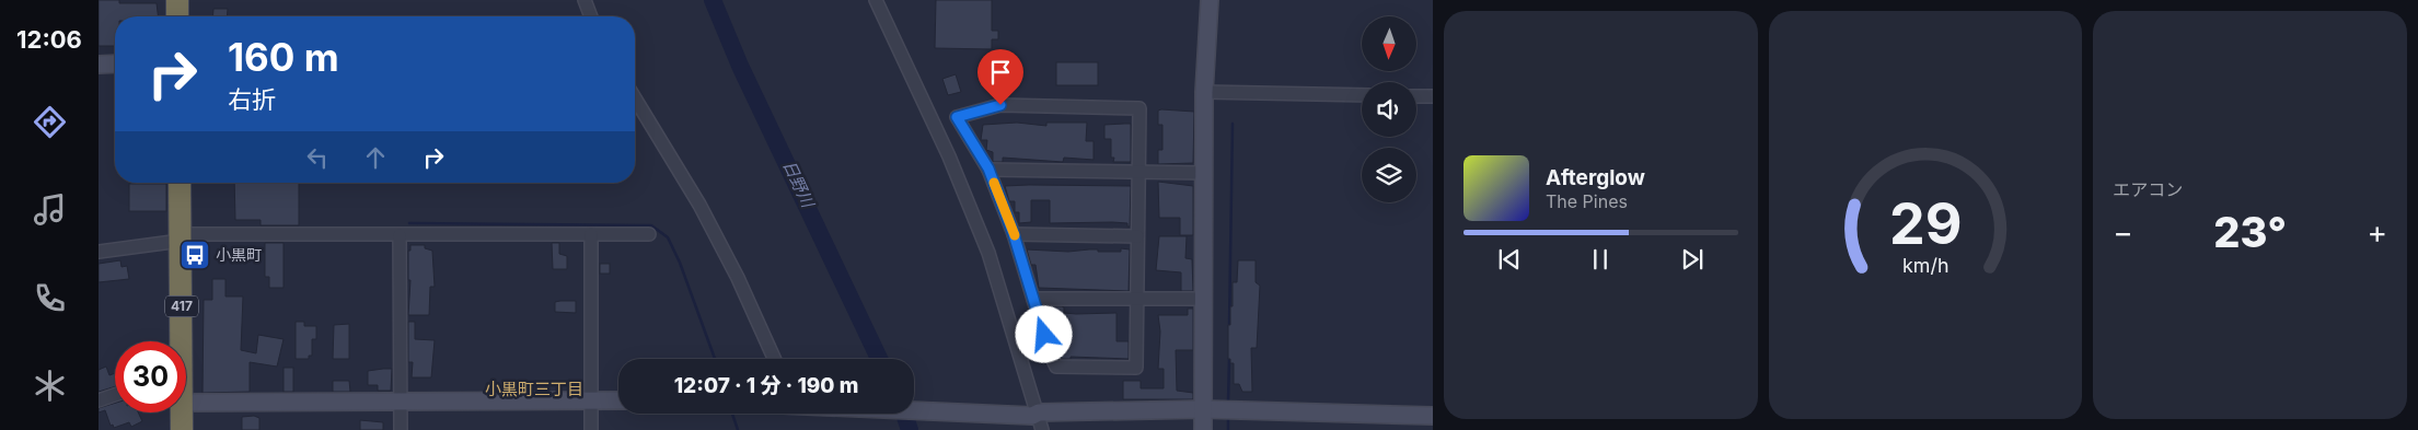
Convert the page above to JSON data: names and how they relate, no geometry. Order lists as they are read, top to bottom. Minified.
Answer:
{"streets":{"highway":["417"]},"districts":["小黒町三丁目"],"water":["日野川"],"places":{"bus stop":["小黒町"]},"north":"bottom","page":{"tabs":"12:06","tile":"エアコン","turn":["160 m","右折"],"song":["Afterglow","The Pines"],"heat":["−","23°","+"],"limit":"30","trip":"12:07 · 1 分 · 190 m","gauge":["29","km/h"]}}
